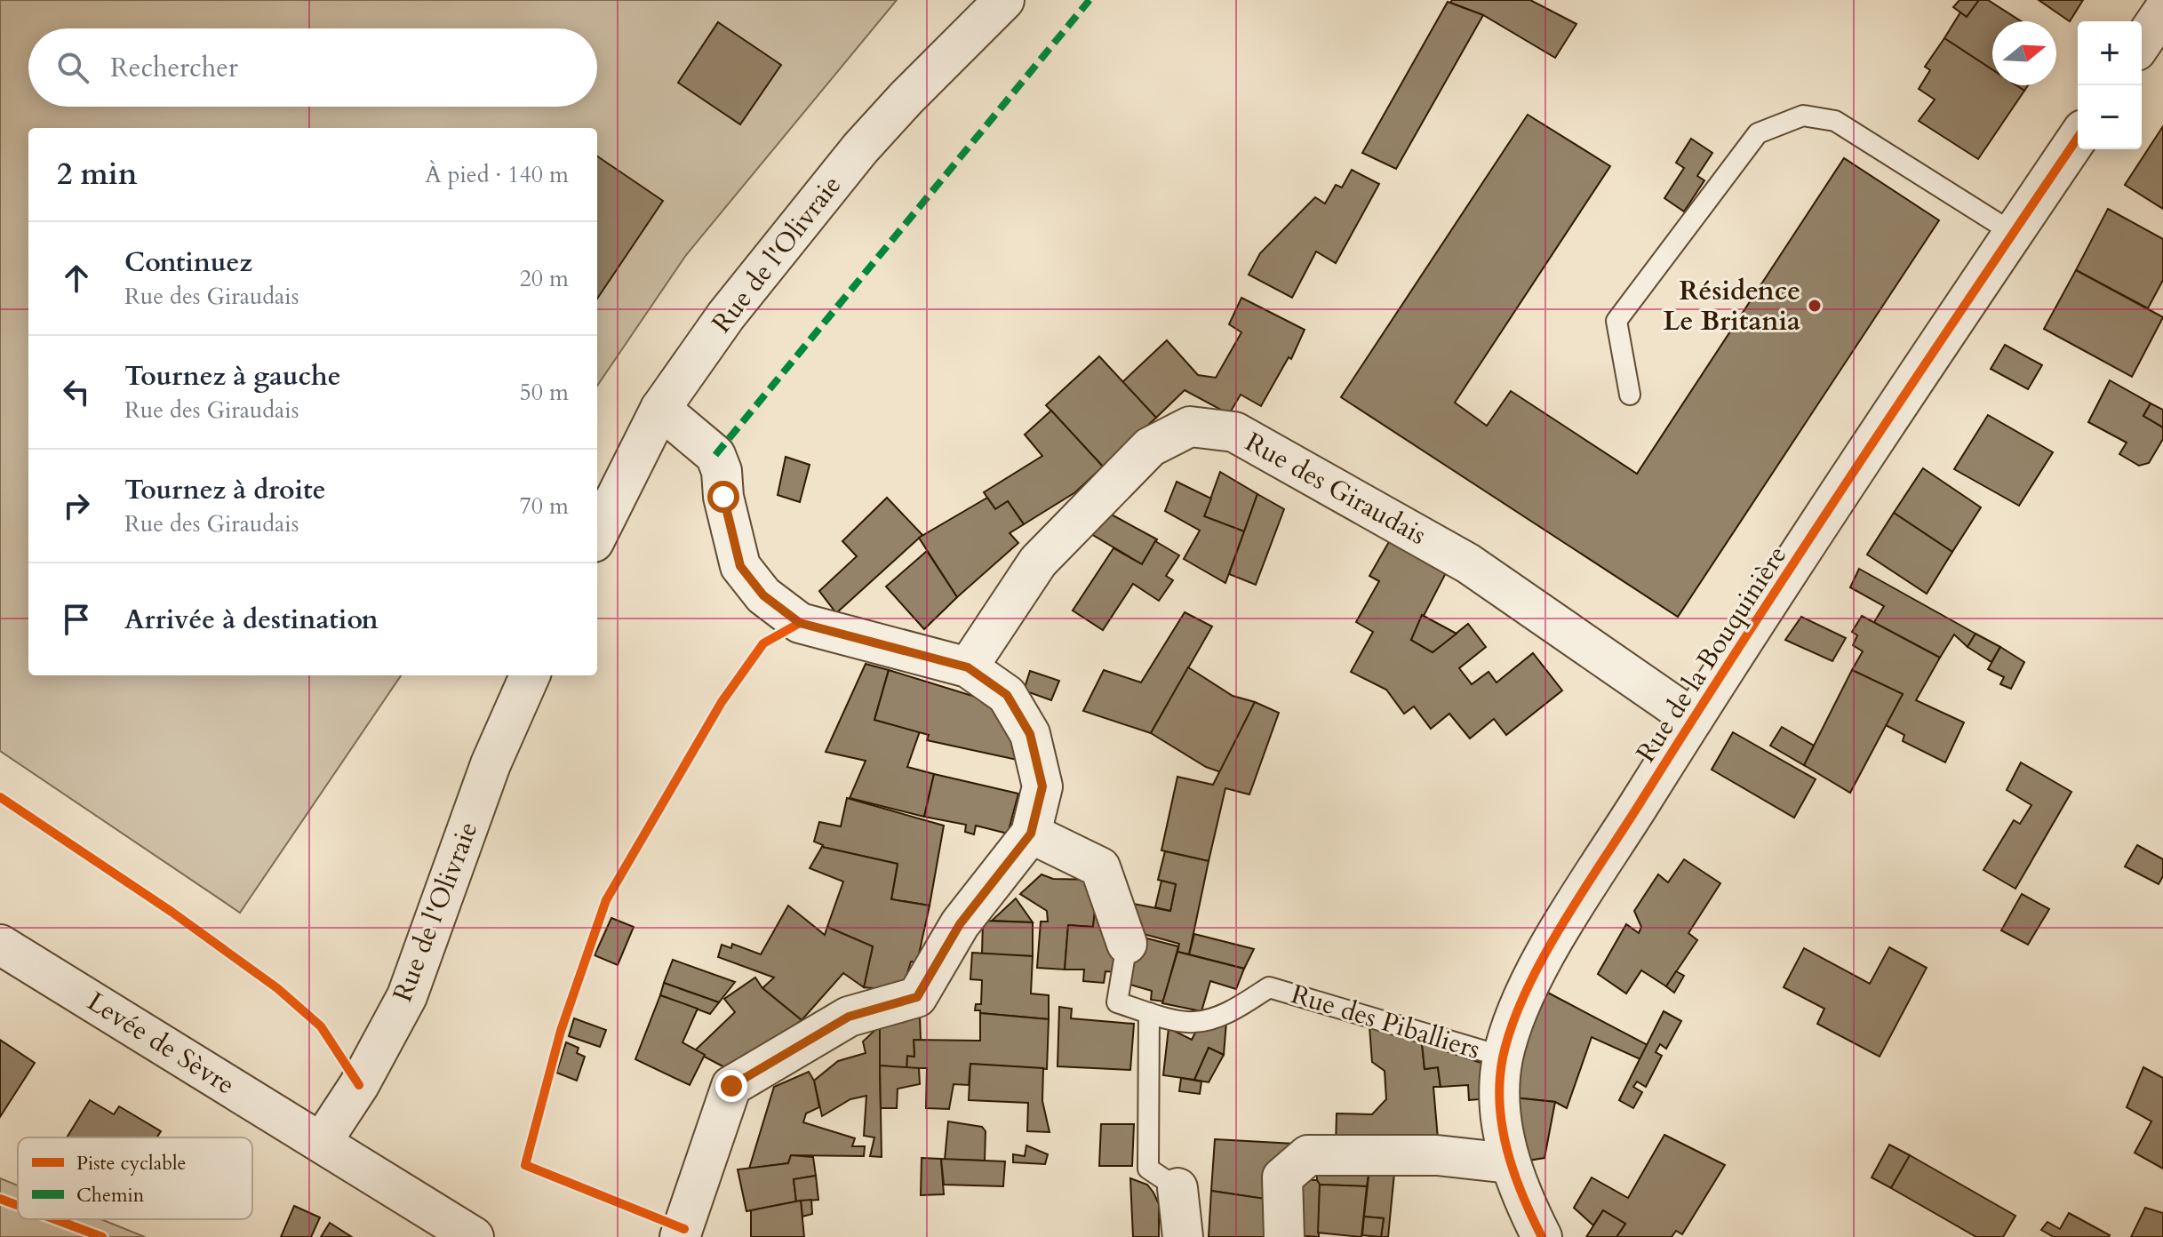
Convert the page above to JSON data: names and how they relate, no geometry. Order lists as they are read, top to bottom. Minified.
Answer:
{"streets":{"street":["Rue de l'Olivraie","Rue des Giraudais","Rue de la Bouquinière","Levée de Sèvre"],"lane":["Rue des Piballiers"]},"crossings":[["Rue de l'Olivraie","Levée de Sèvre"],["Rue des Giraudais","Rue de la Bouquinière"],["Rue de la Bouquinière","Rue des Piballiers"]],"places":["Résidence Le Britania"],"legend":["Piste cyclable","Chemin"],"north":"right","page":{"map_buttons":["+","−"],"search":"Rechercher","heading":["2 min","À pied · 140 m"],"list":[["Continuez","Rue des Giraudais","20 m"],["Tournez à gauche","Rue des Giraudais","50 m"],["Tournez à droite","Rue des Giraudais","70 m"],"Arrivée à destination"]}}
